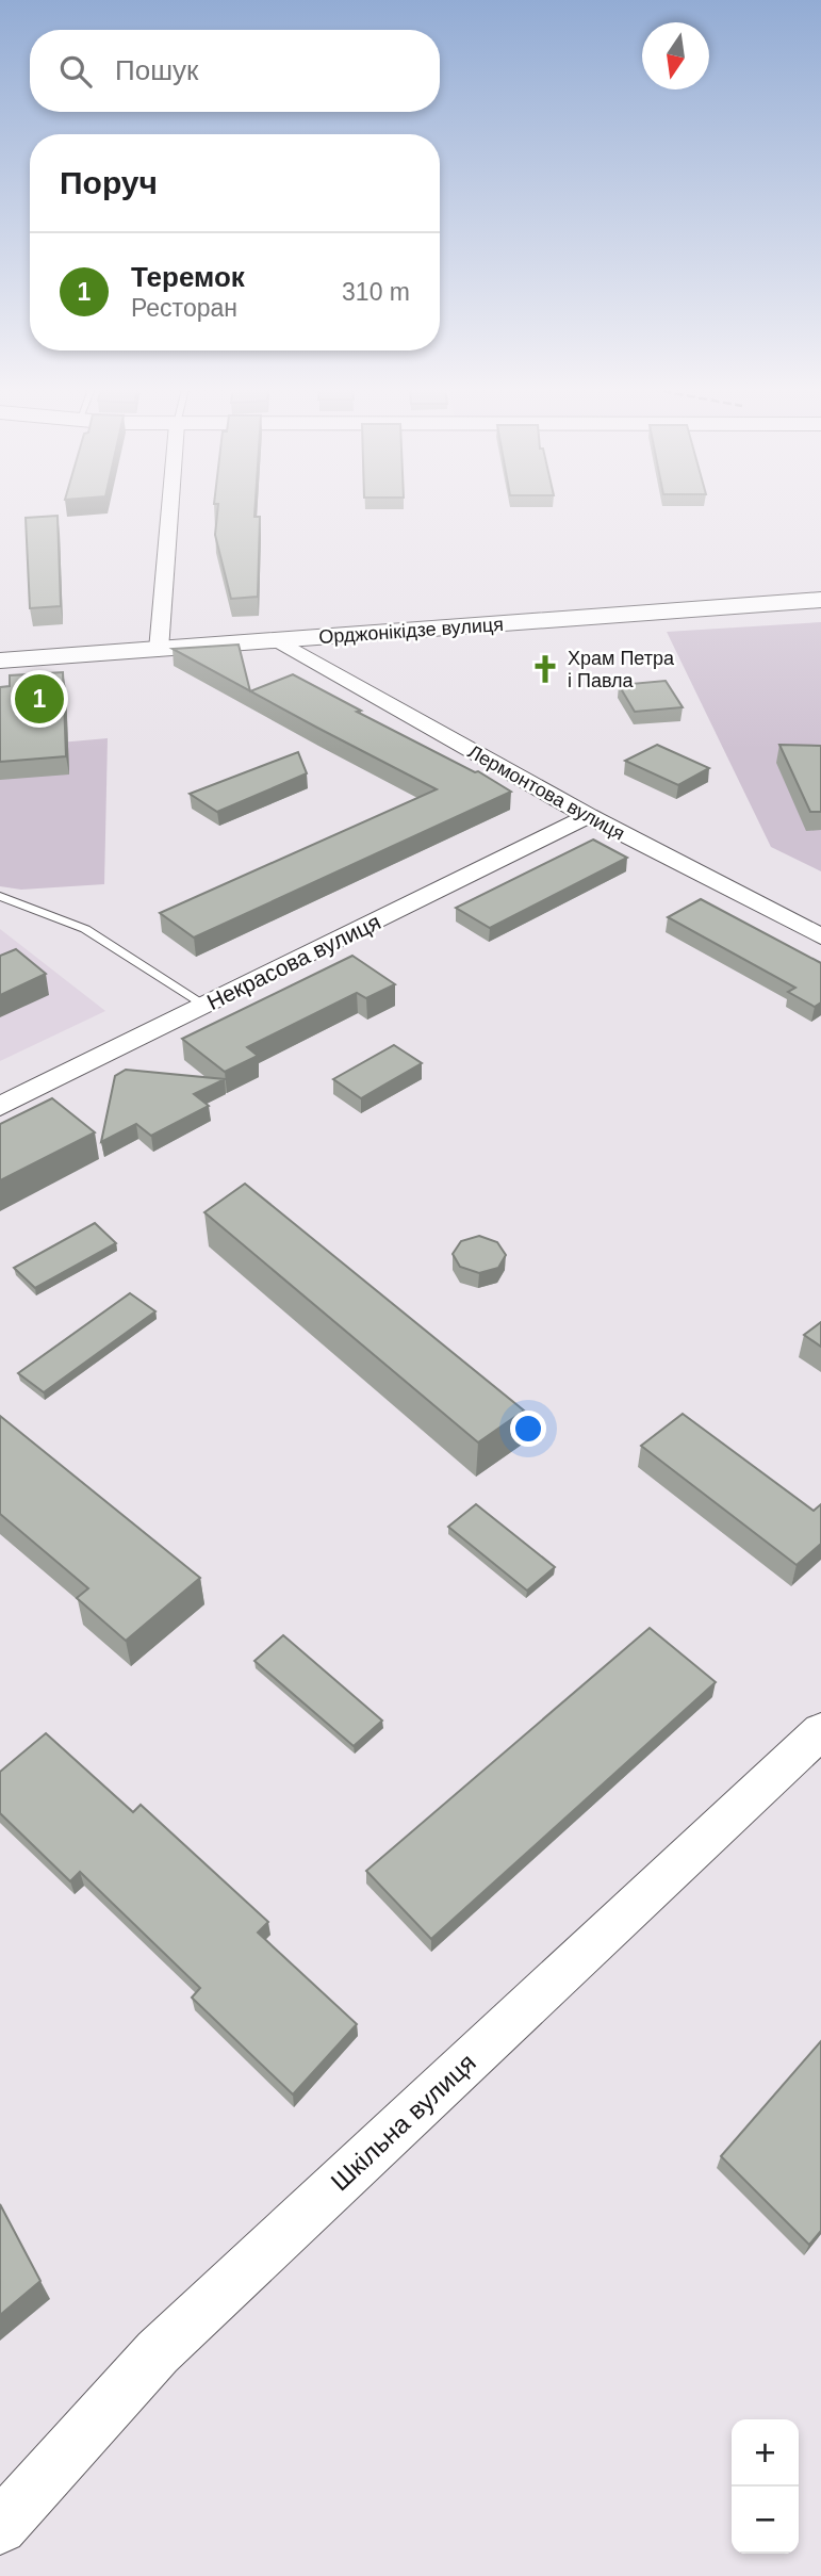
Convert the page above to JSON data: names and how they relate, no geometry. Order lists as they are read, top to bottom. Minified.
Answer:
{"streets":{"main road":["Орджонікідзе вулиця"],"street":["Лермонтова вулиця","Некрасова вулиця","Шкільна вулиця"]},"crossings":[["Орджонікідзе вулиця","Лермонтова вулиця"],["Лермонтова вулиця","Некрасова вулиця"]],"places":{"church":["Храм Петра і Павла"]},"north":"bottom","page":{"search":"Пошук","heading":"Поруч","list":[{"mark":"1","name":"Теремок","note":"Ресторан","value":"310 m"}],"pins":"1","map_buttons":["+","−"]}}
